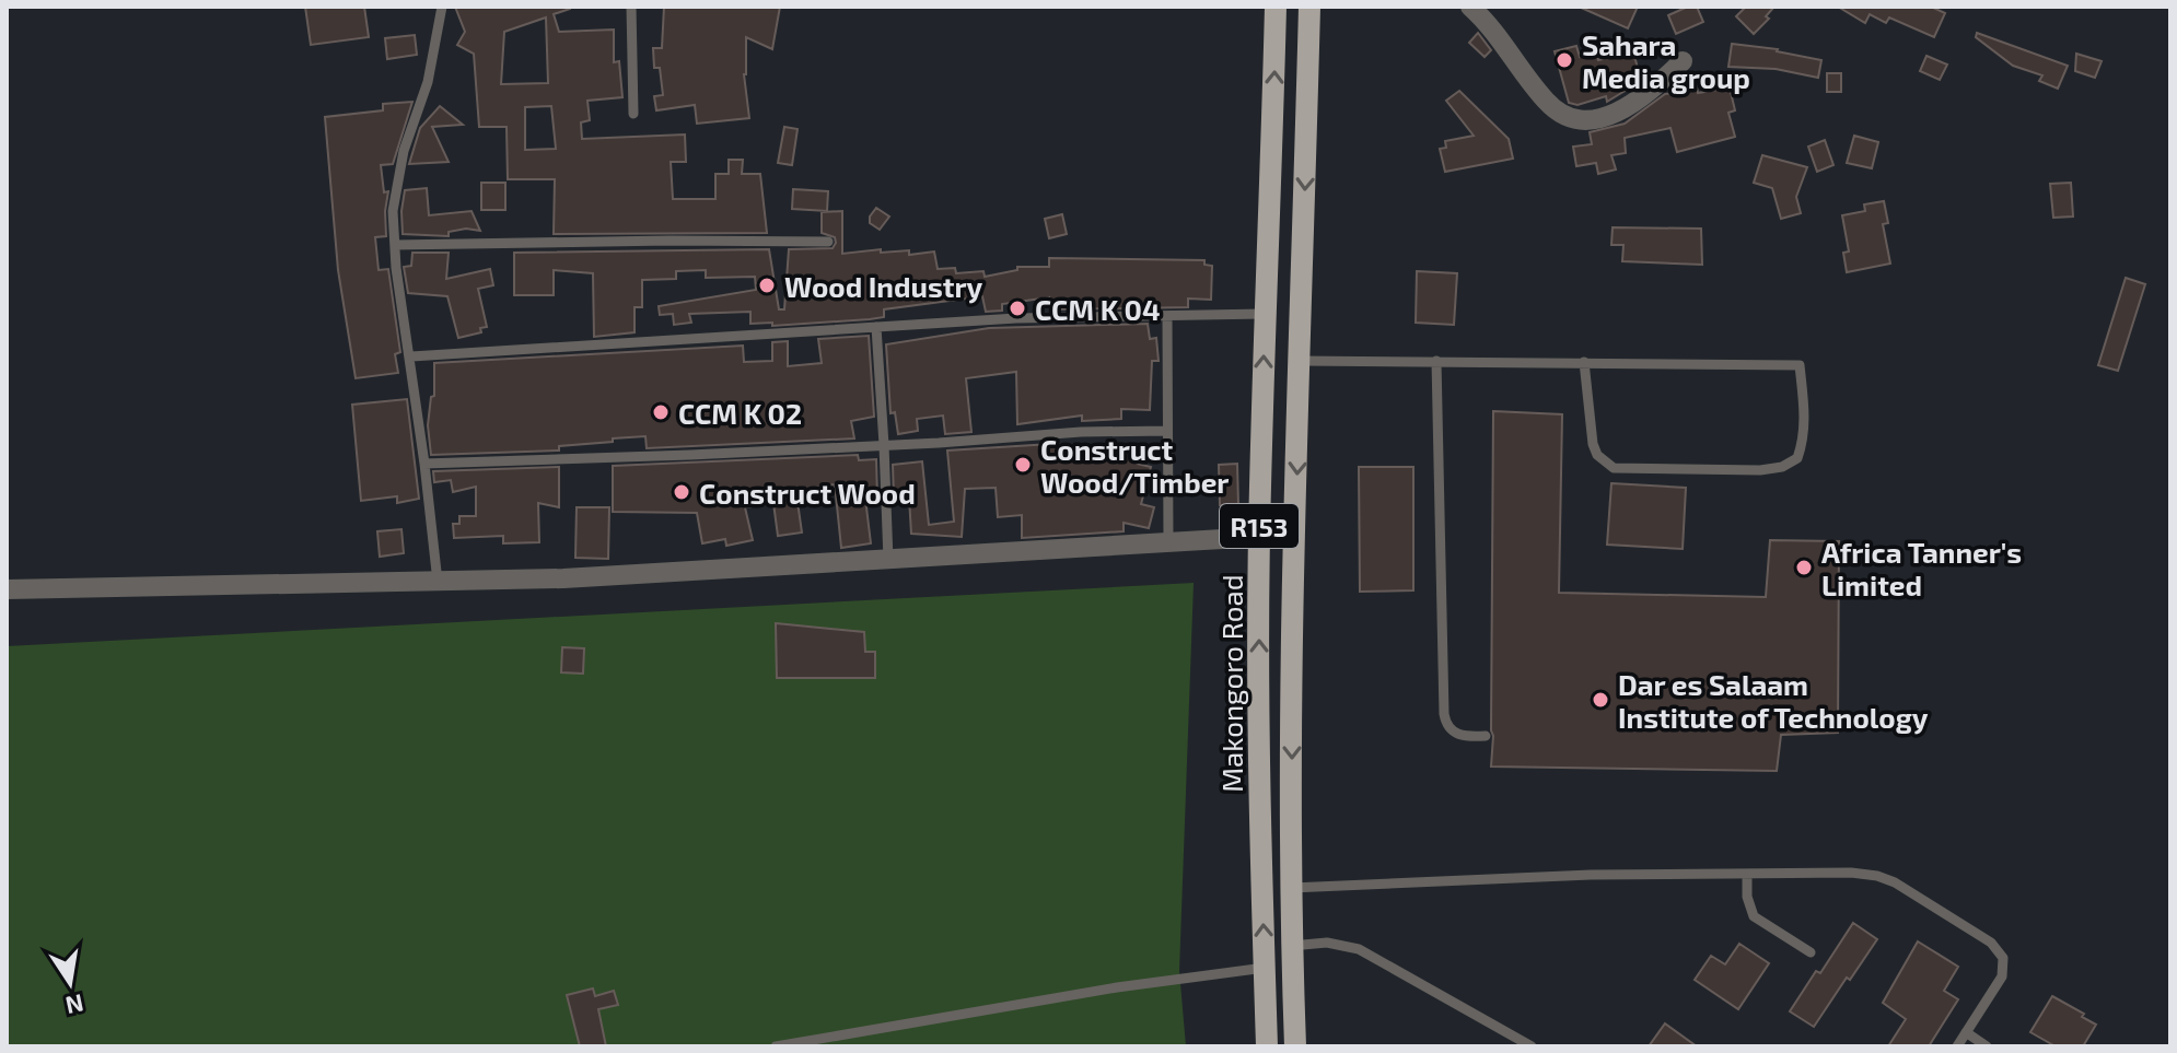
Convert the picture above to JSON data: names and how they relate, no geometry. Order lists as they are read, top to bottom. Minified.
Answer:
{"streets":{"main road":["R153","Makongoro Road"]},"places":["Sahara Media group","Wood Industry","CCM K 04","CCM K 02","Construct Wood/Timber","Construct Wood","Africa Tanner's Limited","Dar es Salaam Institute of Technology"],"north":"bottom"}
